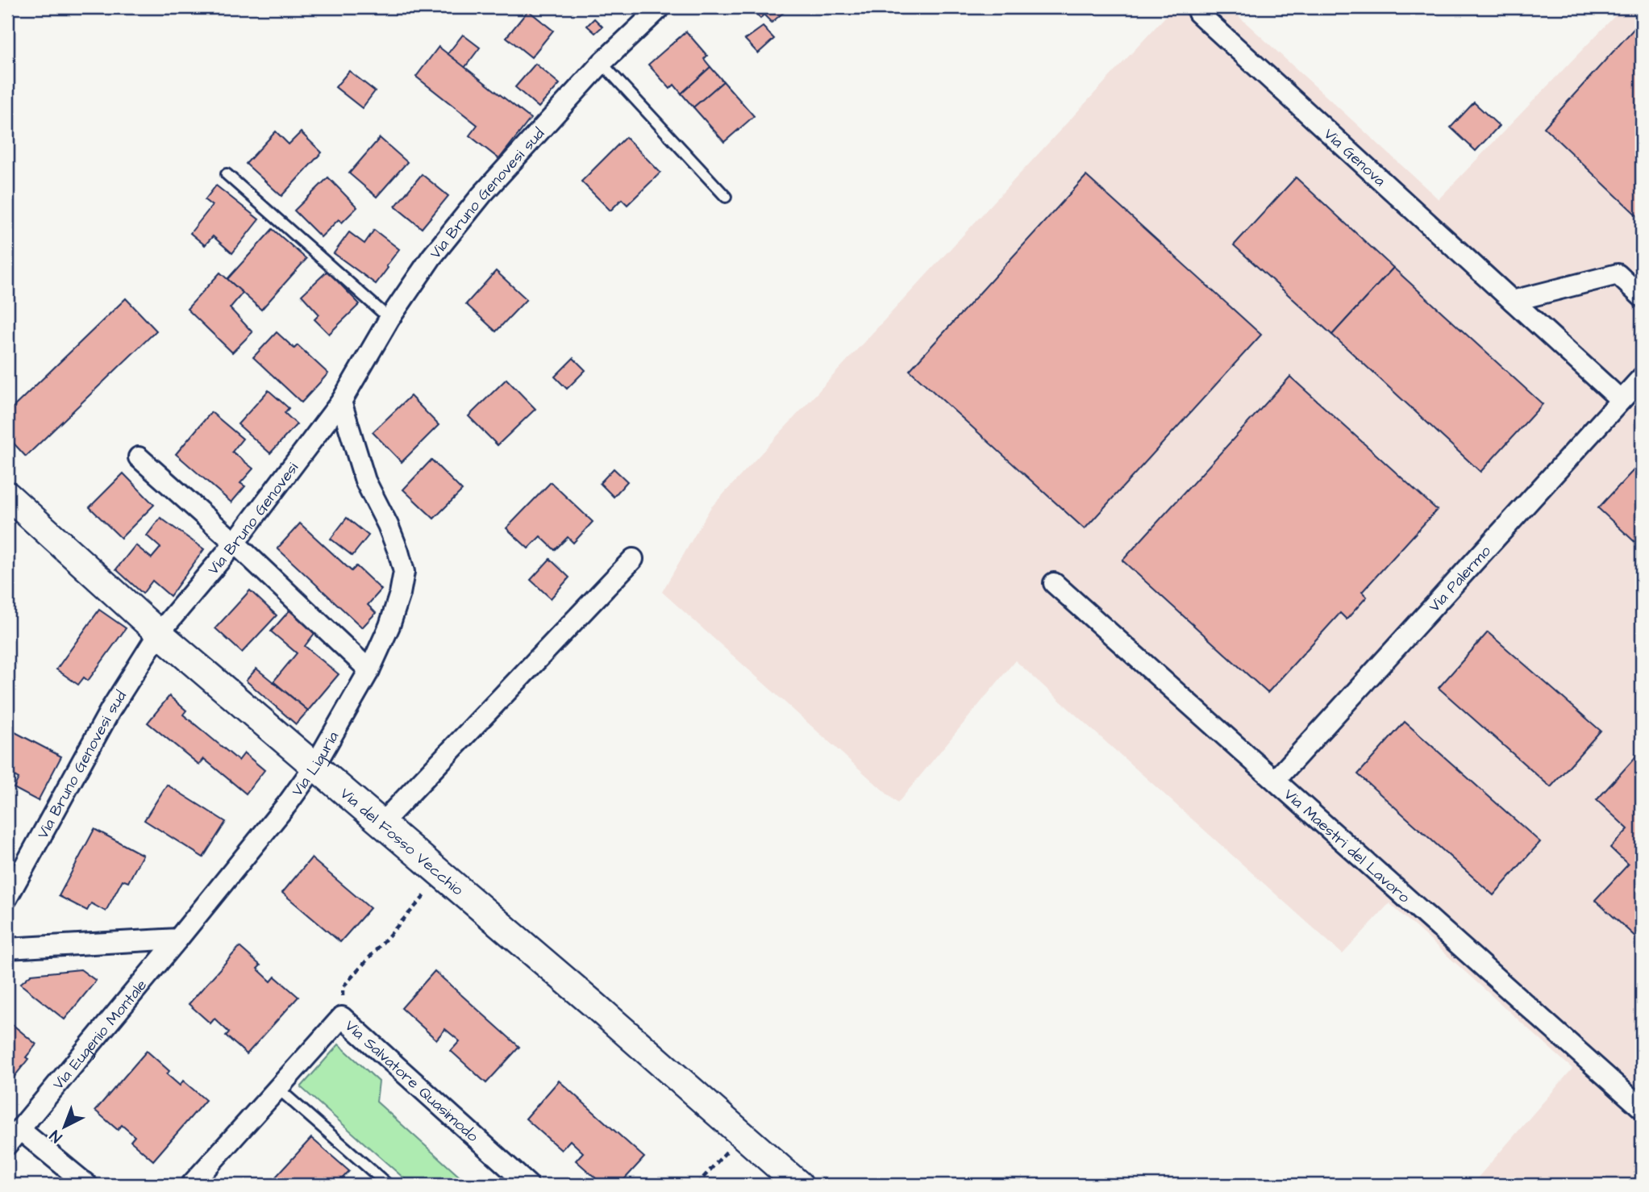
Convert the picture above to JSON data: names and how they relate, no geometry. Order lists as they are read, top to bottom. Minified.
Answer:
{"streets":{"street":["Via Genova","Via Bruno Genovesi sud","Via Bruno Genovesi","Via Palermo","Via Liguria","Via del Fosso Vecchio","Via Maestri del Lavoro","Via Eugenio Montale","Via Salvatore Quasimodo"]},"crossings":[["Via Genova","Via Palermo"],["Via Bruno Genovesi sud","Via Bruno Genovesi"],["Via Bruno Genovesi sud","Via Liguria"],["Via Bruno Genovesi sud","Via del Fosso Vecchio"],["Via Bruno Genovesi","Via Liguria"],["Via Bruno Genovesi","Via del Fosso Vecchio"],["Via Palermo","Via Maestri del Lavoro"],["Via Liguria","Via del Fosso Vecchio"],["Via Liguria","Via Eugenio Montale"]],"north":"bottom left"}
